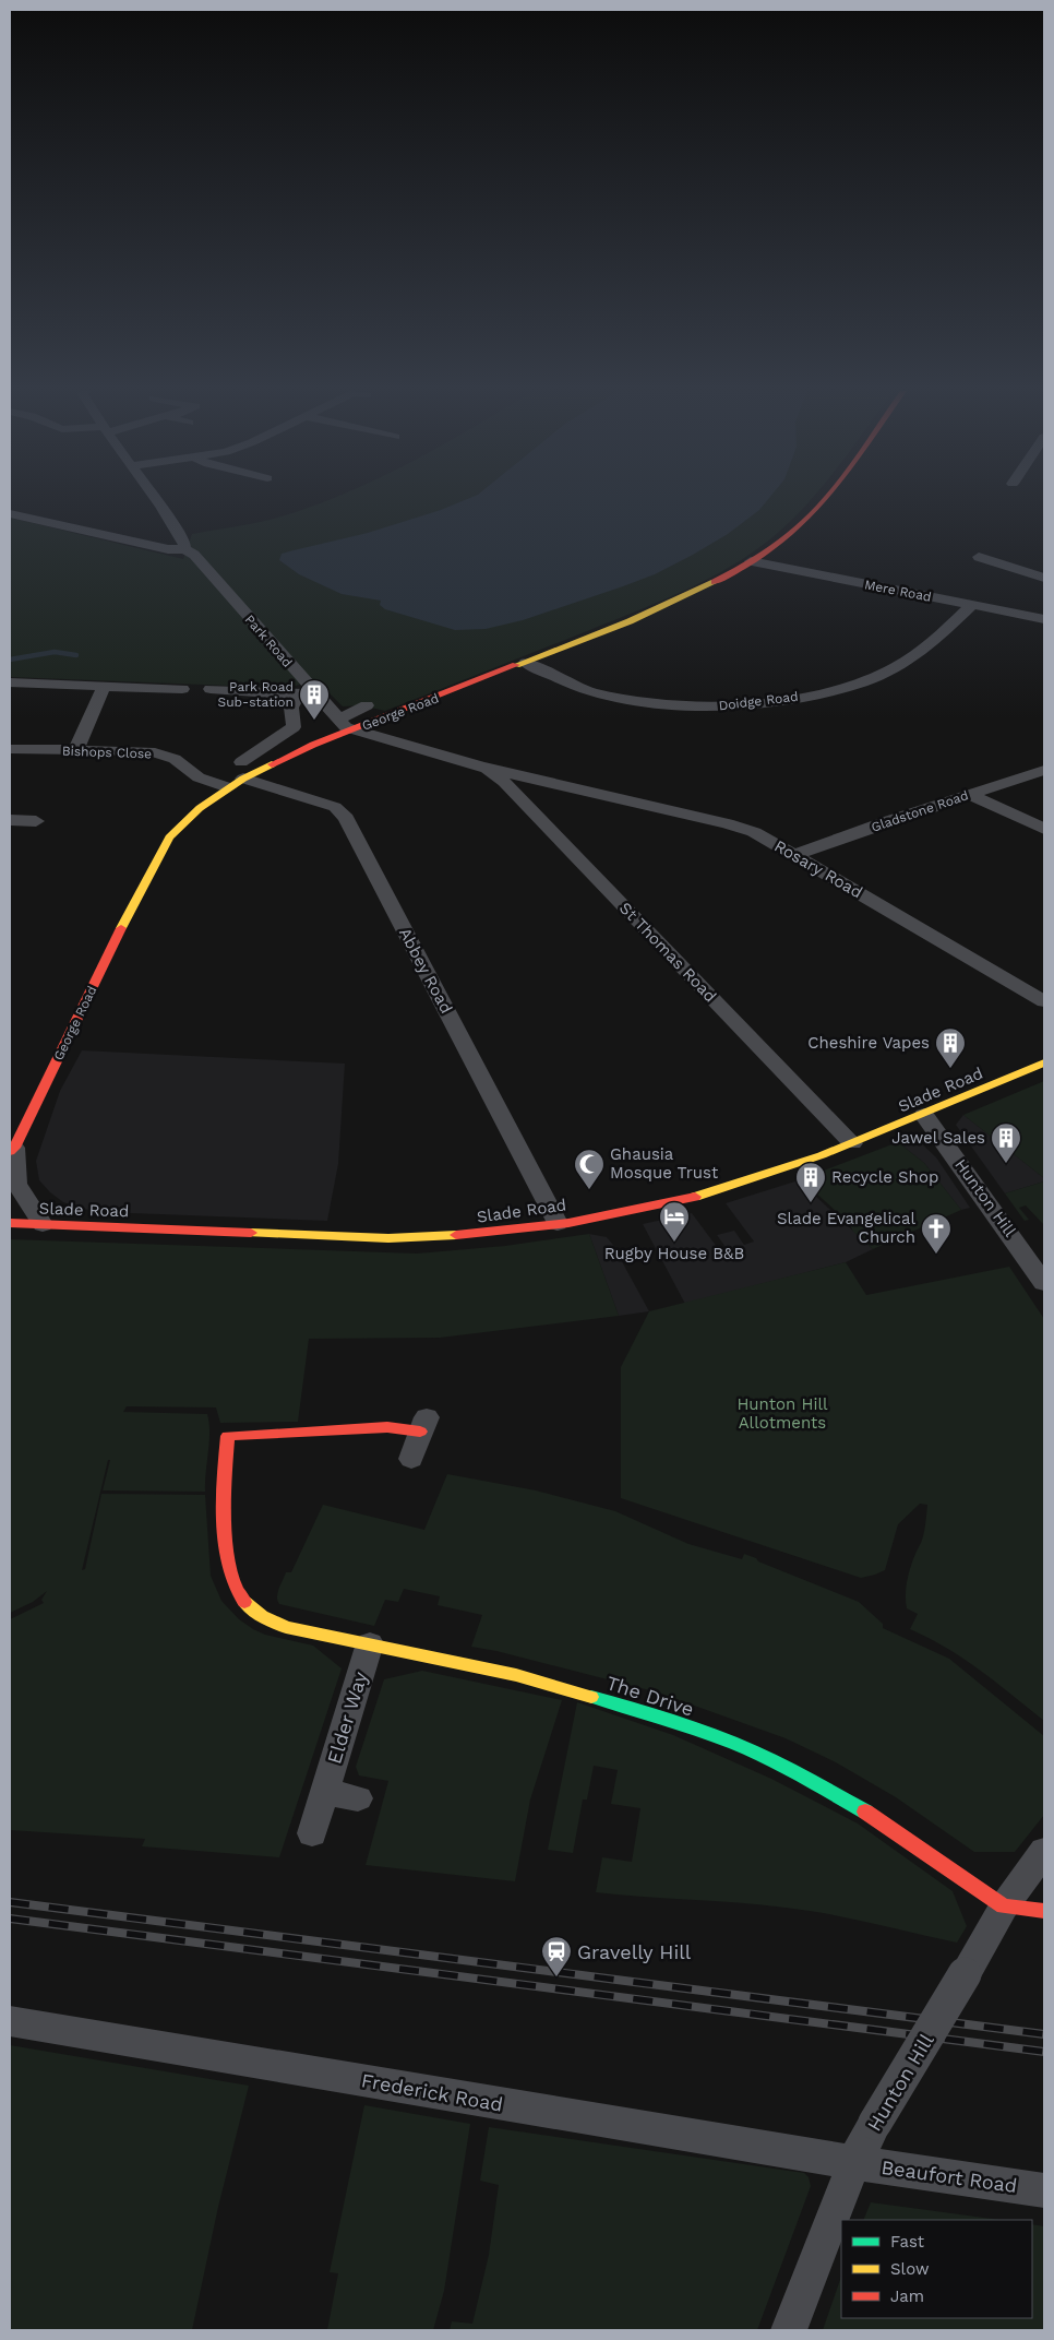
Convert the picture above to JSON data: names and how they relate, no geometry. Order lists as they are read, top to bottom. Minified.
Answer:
{"streets":{"street":["Mere Road","Park Road","Doidge Road","George Road","Bishops Close","Gladstone Road","Rosary Road","St Thomas Road","Abbey Road","Slade Road","Hunton Hill","The Drive","Elder Way","Frederick Road","Beaufort Road"]},"crossings":[["Mere Road","Doidge Road"],["Mere Road","George Road"],["Park Road","George Road"],["Park Road","Rosary Road"],["Doidge Road","George Road"],["George Road","Bishops Close"],["George Road","Rosary Road"],["George Road","Abbey Road"],["George Road","Slade Road"],["Bishops Close","Abbey Road"],["Gladstone Road","Rosary Road"],["Rosary Road","St Thomas Road"],["St Thomas Road","Slade Road"],["Abbey Road","Slade Road"],["Slade Road","Hunton Hill"],["Hunton Hill","The Drive"],["Hunton Hill","Frederick Road"],["Hunton Hill","Beaufort Road"],["The Drive","Elder Way"],["Frederick Road","Beaufort Road"]],"parks":["Hunton Hill Allotments"],"places":{"building":["Park Road Sub-station","Cheshire Vapes","Jawel Sales","Recycle Shop"],"mosque":["Ghausia Mosque Trust"],"hotel":["Rugby House B&B"],"church":["Slade Evangelical Church"],"station":["Gravelly Hill"]},"legend":["Fast","Slow","Jam"]}
